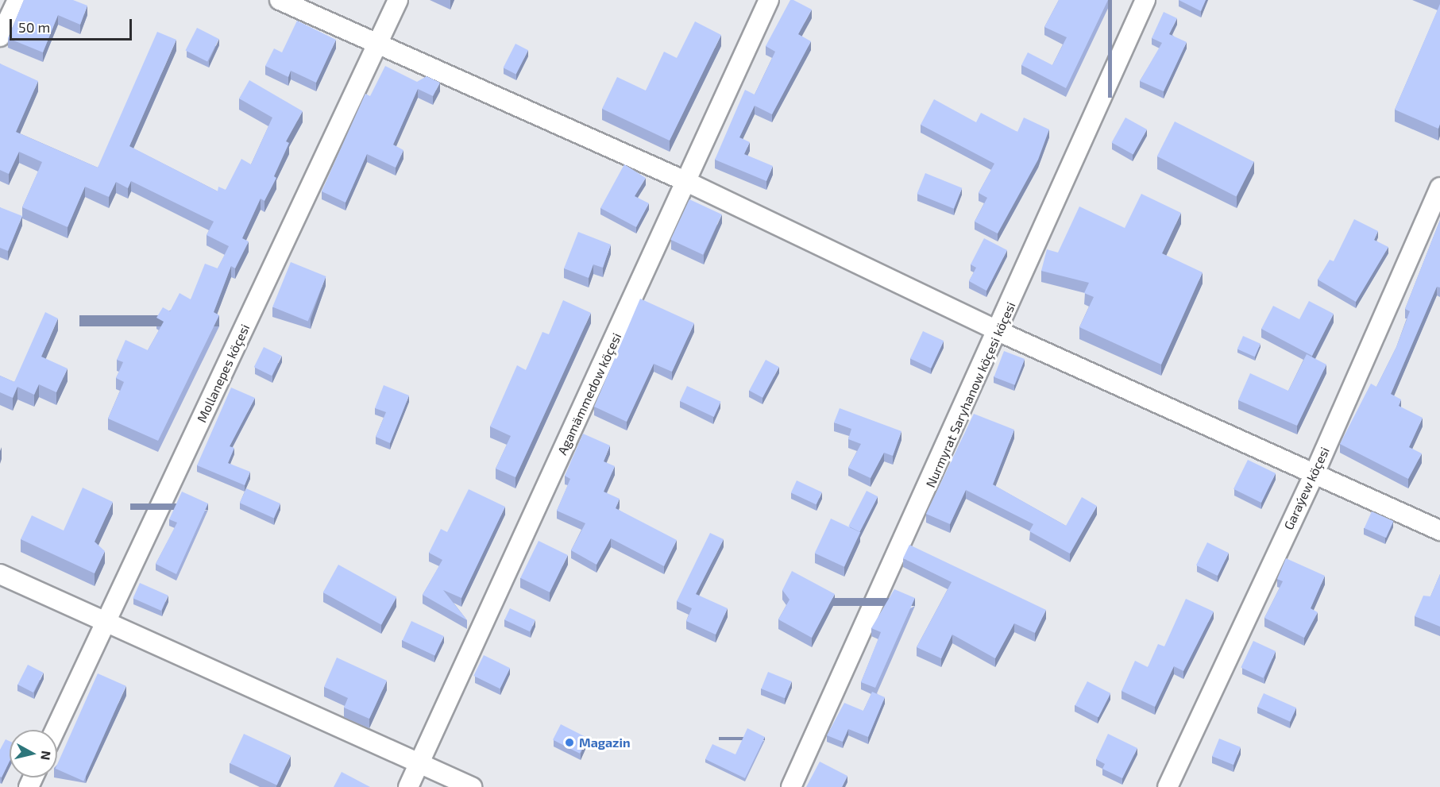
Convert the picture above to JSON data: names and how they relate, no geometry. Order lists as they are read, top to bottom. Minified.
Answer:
{"streets":{"street":["Mollanepes köçesi","Agamämmedow köçesi","Nurmyrat Saryhanow köçesi köçesi","Garaýew köçesi"]},"places":["Magazin"],"scale_bar":"50 m","north":"right"}
